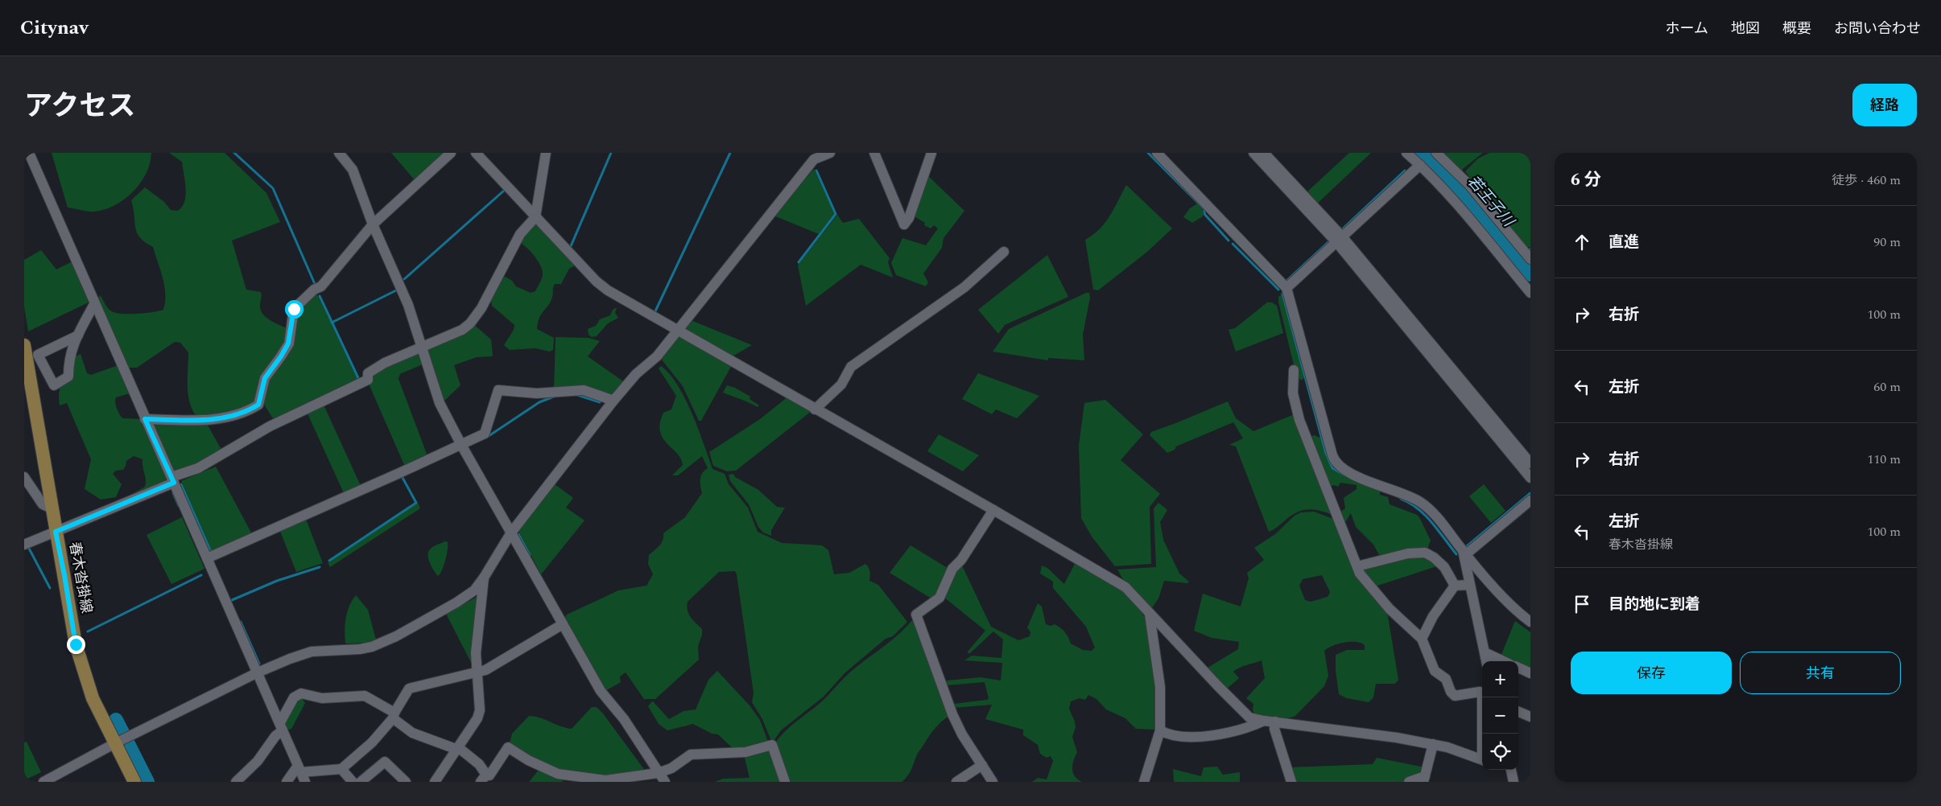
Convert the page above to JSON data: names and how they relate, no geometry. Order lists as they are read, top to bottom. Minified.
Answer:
{"streets":{"main road":["春木沓掛線"]},"water":["若王子川"],"page":{"header":"Citynav","nav":["ホーム","地図","概要","お問い合わせ"],"title":"アクセス","buttons":["経路",["保存","共有"]],"heading":["6 分","徒歩 · 460 m"],"list":[["直進","90 m"],["右折","100 m"],["左折","60 m"],["右折","110 m"],["左折","春木沓掛線","100 m"],"目的地に到着"],"map_buttons":["+","−"]}}
